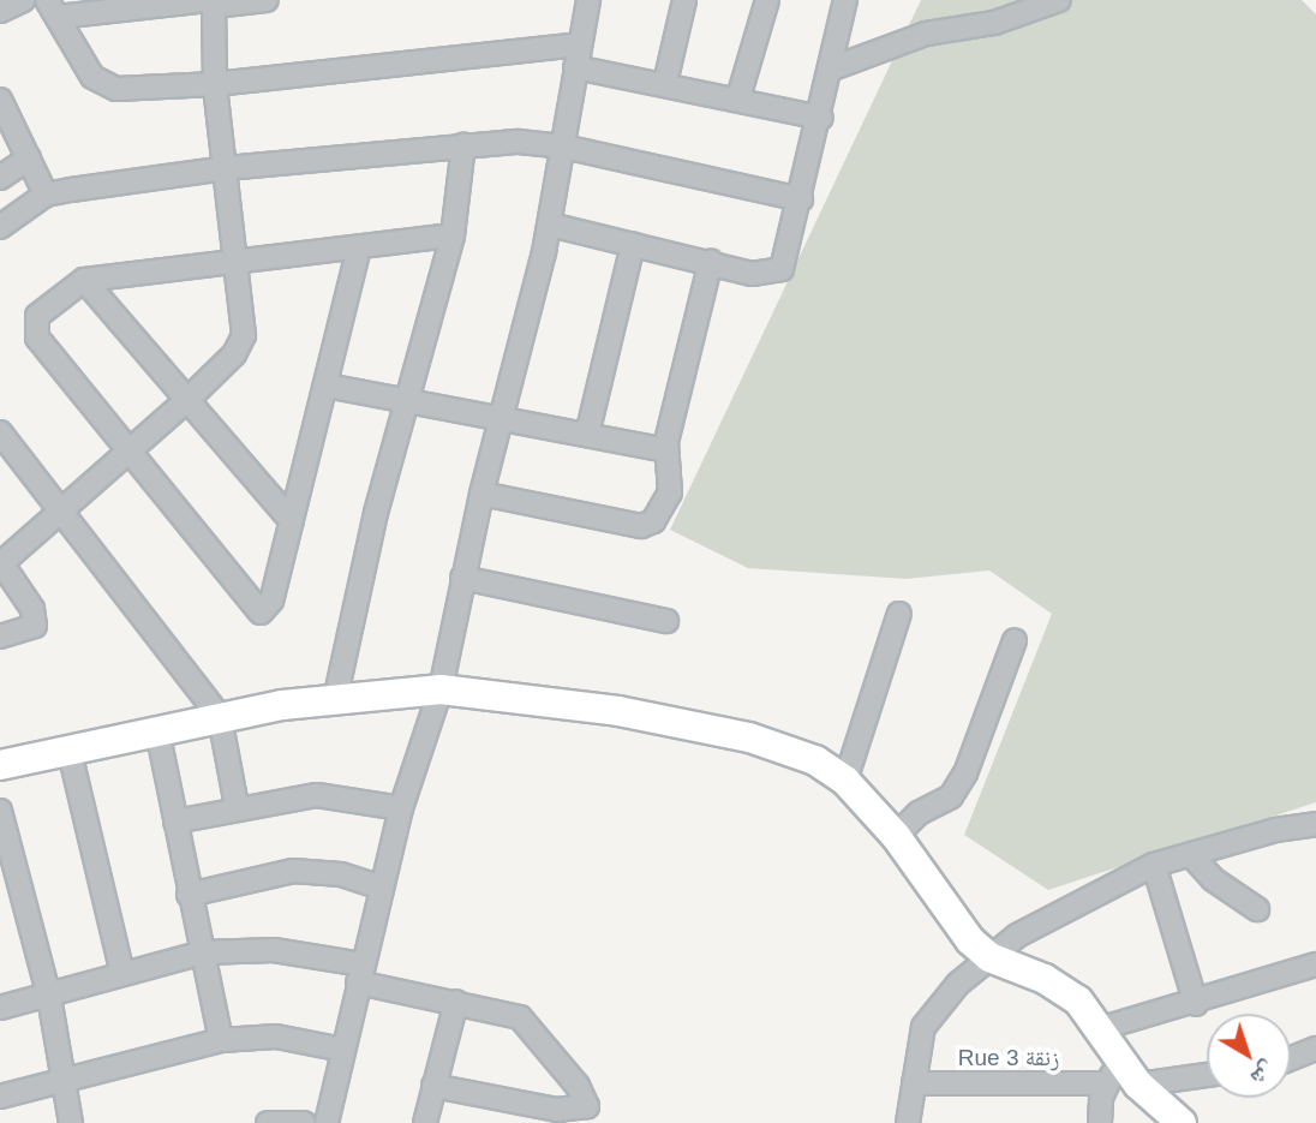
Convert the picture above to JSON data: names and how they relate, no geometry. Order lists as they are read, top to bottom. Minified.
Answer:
{"streets":{"street":["Rue 3 زنقة"]},"north":"bottom right"}
